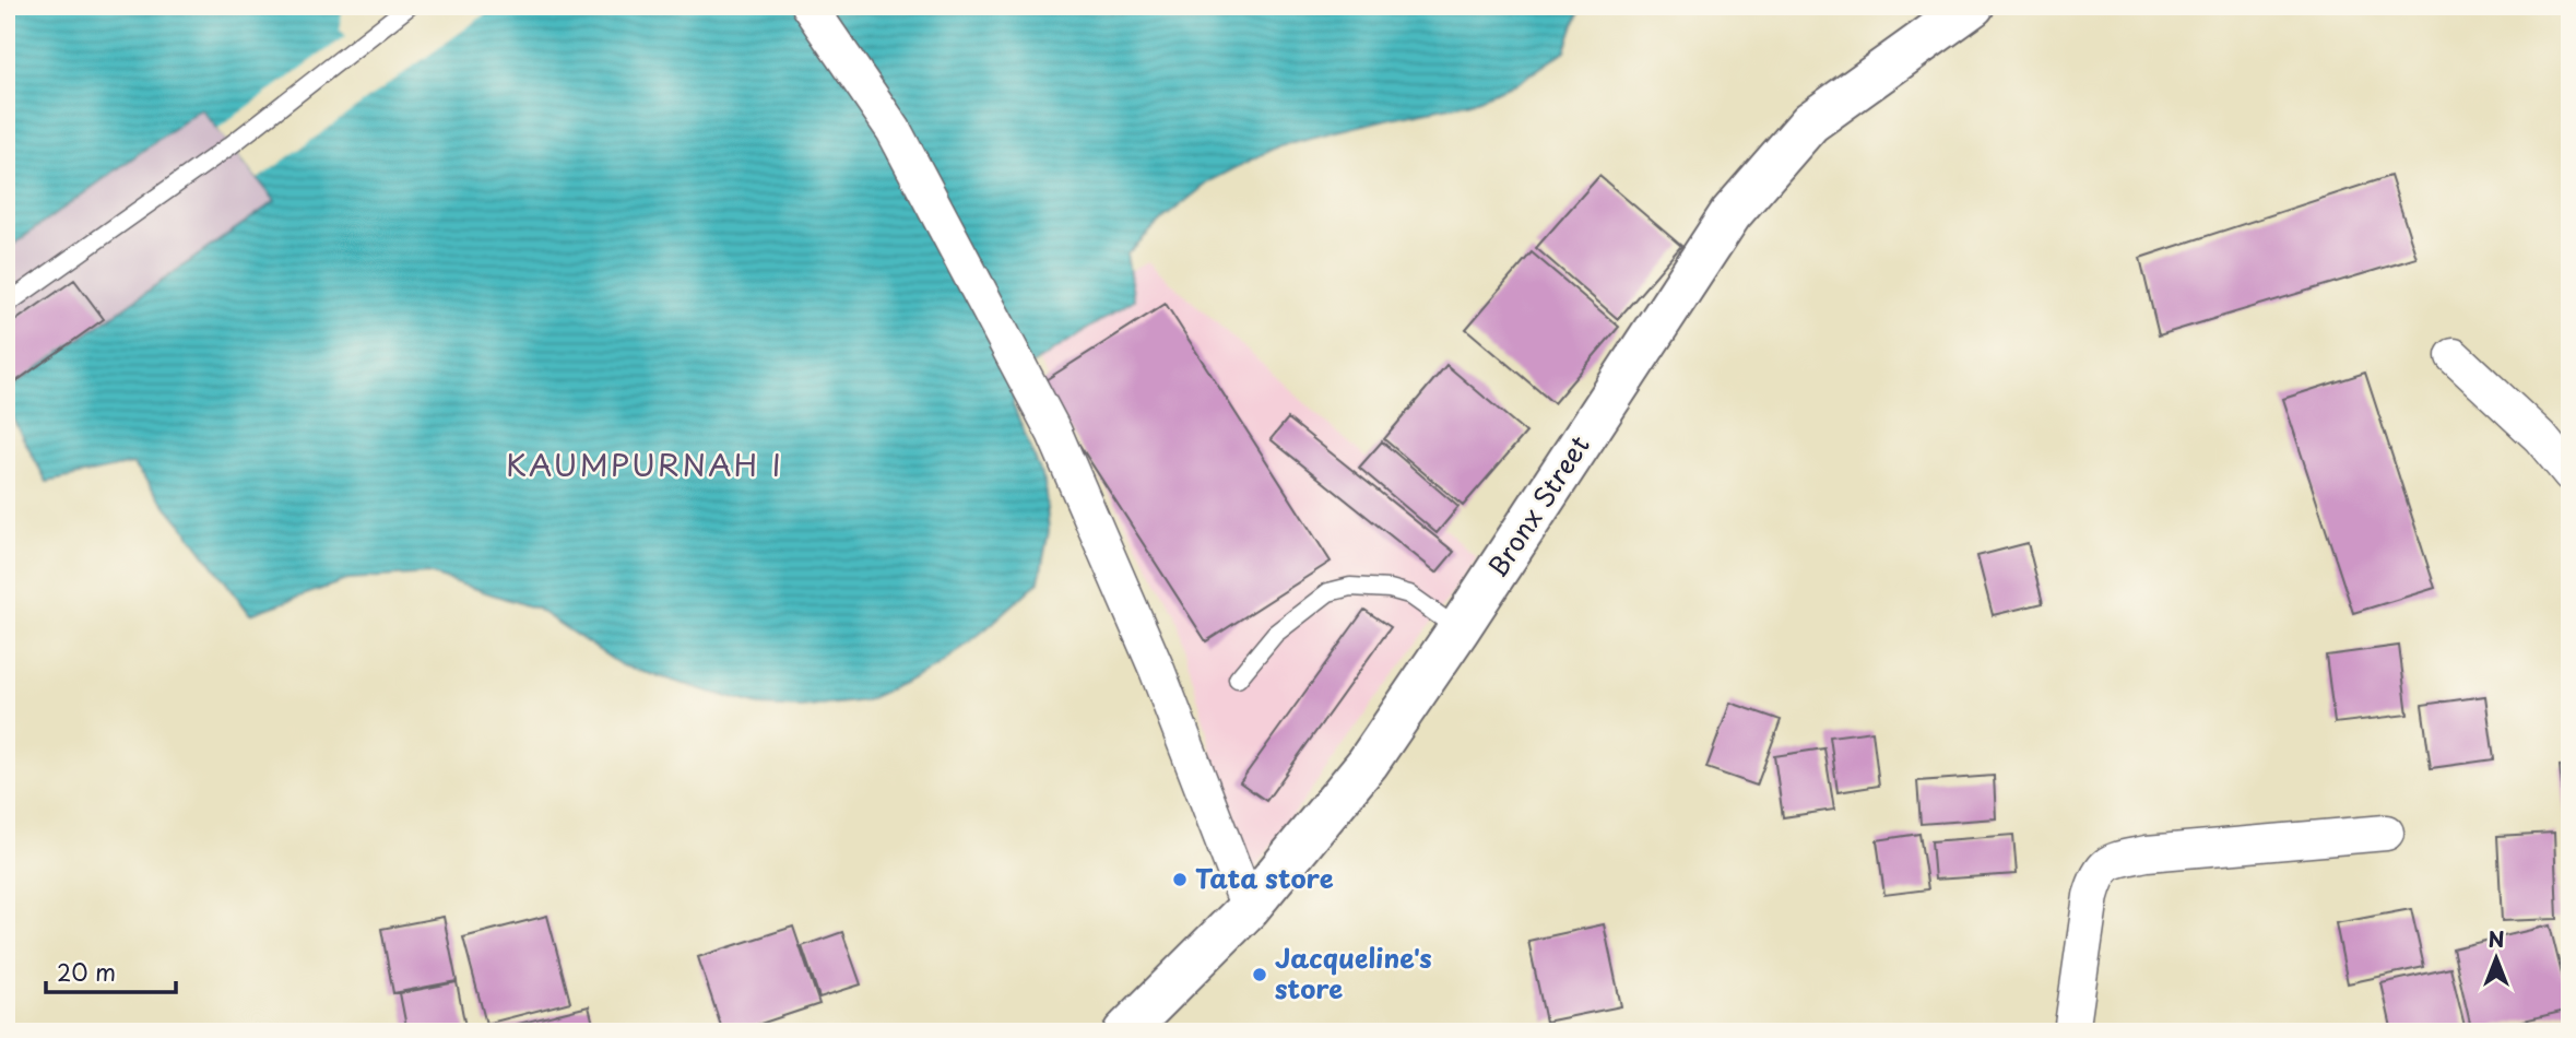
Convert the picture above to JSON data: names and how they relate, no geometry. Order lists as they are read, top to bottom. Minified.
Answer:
{"streets":{"street":["Bronx Street"]},"districts":["KAUMPURNAH I"],"places":["Tata store","Jacqueline's store"],"scale_bar":"20 m","north":"top"}
